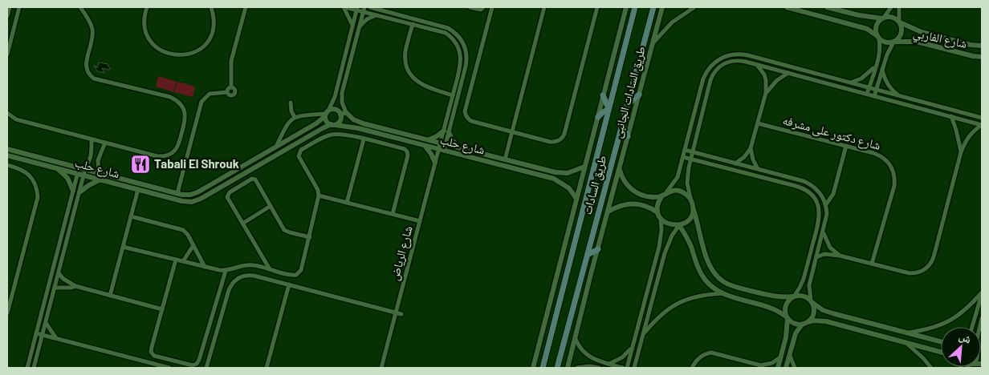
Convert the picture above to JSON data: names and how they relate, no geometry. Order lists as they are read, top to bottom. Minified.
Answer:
{"streets":{"main road":["طريق السادات"],"street":["شارع الفاربي","طريق السادات الجانبى","شارع دكتور على مشرفه","شارع حلب","شارع الرياض"]},"crossings":[["طريق السادات الجانبى","شارع حلب"],["شارع حلب","شارع الرياض"]],"places":{"restaurant":["Tabali El Shrouk"]},"north":"top right"}
